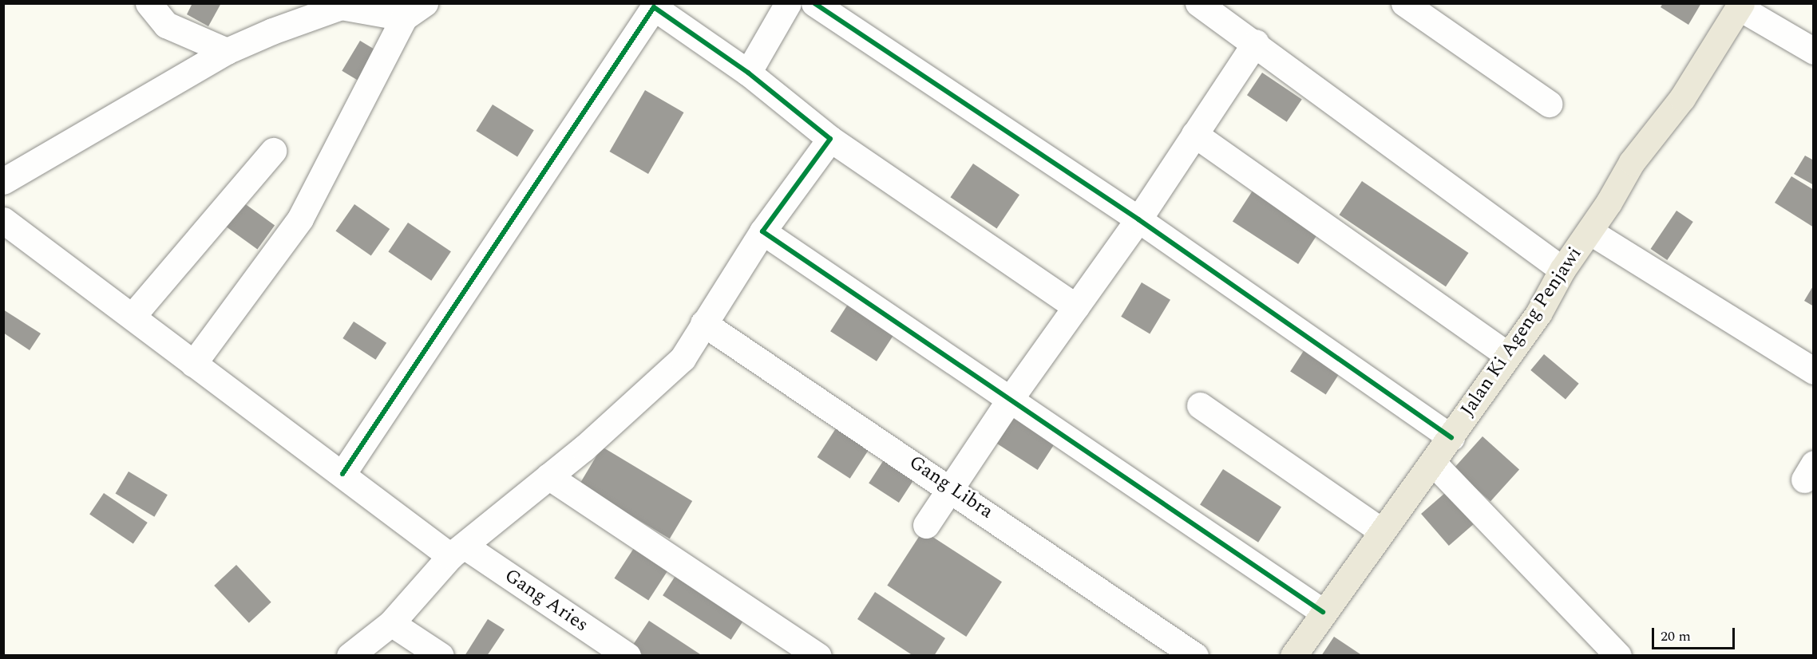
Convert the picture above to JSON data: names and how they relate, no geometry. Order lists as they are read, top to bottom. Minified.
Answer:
{"streets":{"main road":["Jalan Ki Ageng Penjawi"],"street":["Gang Libra","Gang Aries"]},"scale_bar":"20 m"}
